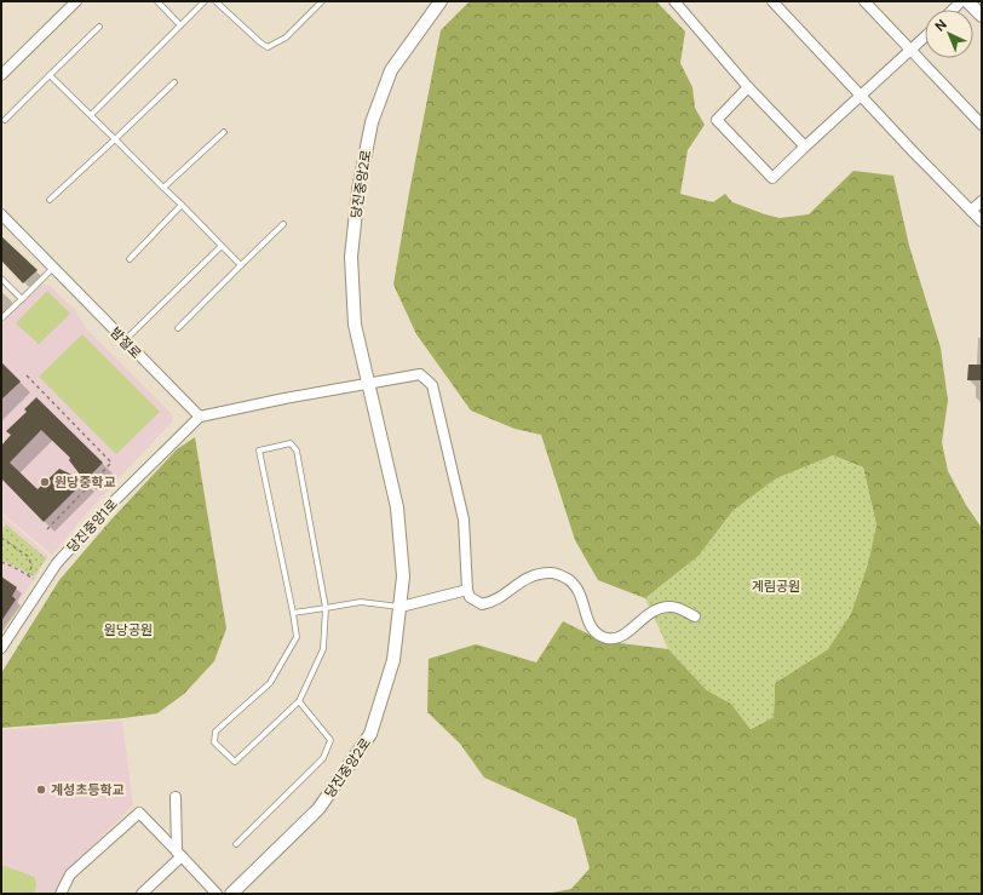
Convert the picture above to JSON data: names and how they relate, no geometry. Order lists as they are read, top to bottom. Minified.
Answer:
{"streets":{"street":["당진중앙2로","밤절로","당진중앙1로"]},"crossings":[["밤절로","당진중앙1로"]],"parks":["계림공원","원당공원"],"places":["원당중학교","계성초등학교"],"north":"top left"}
